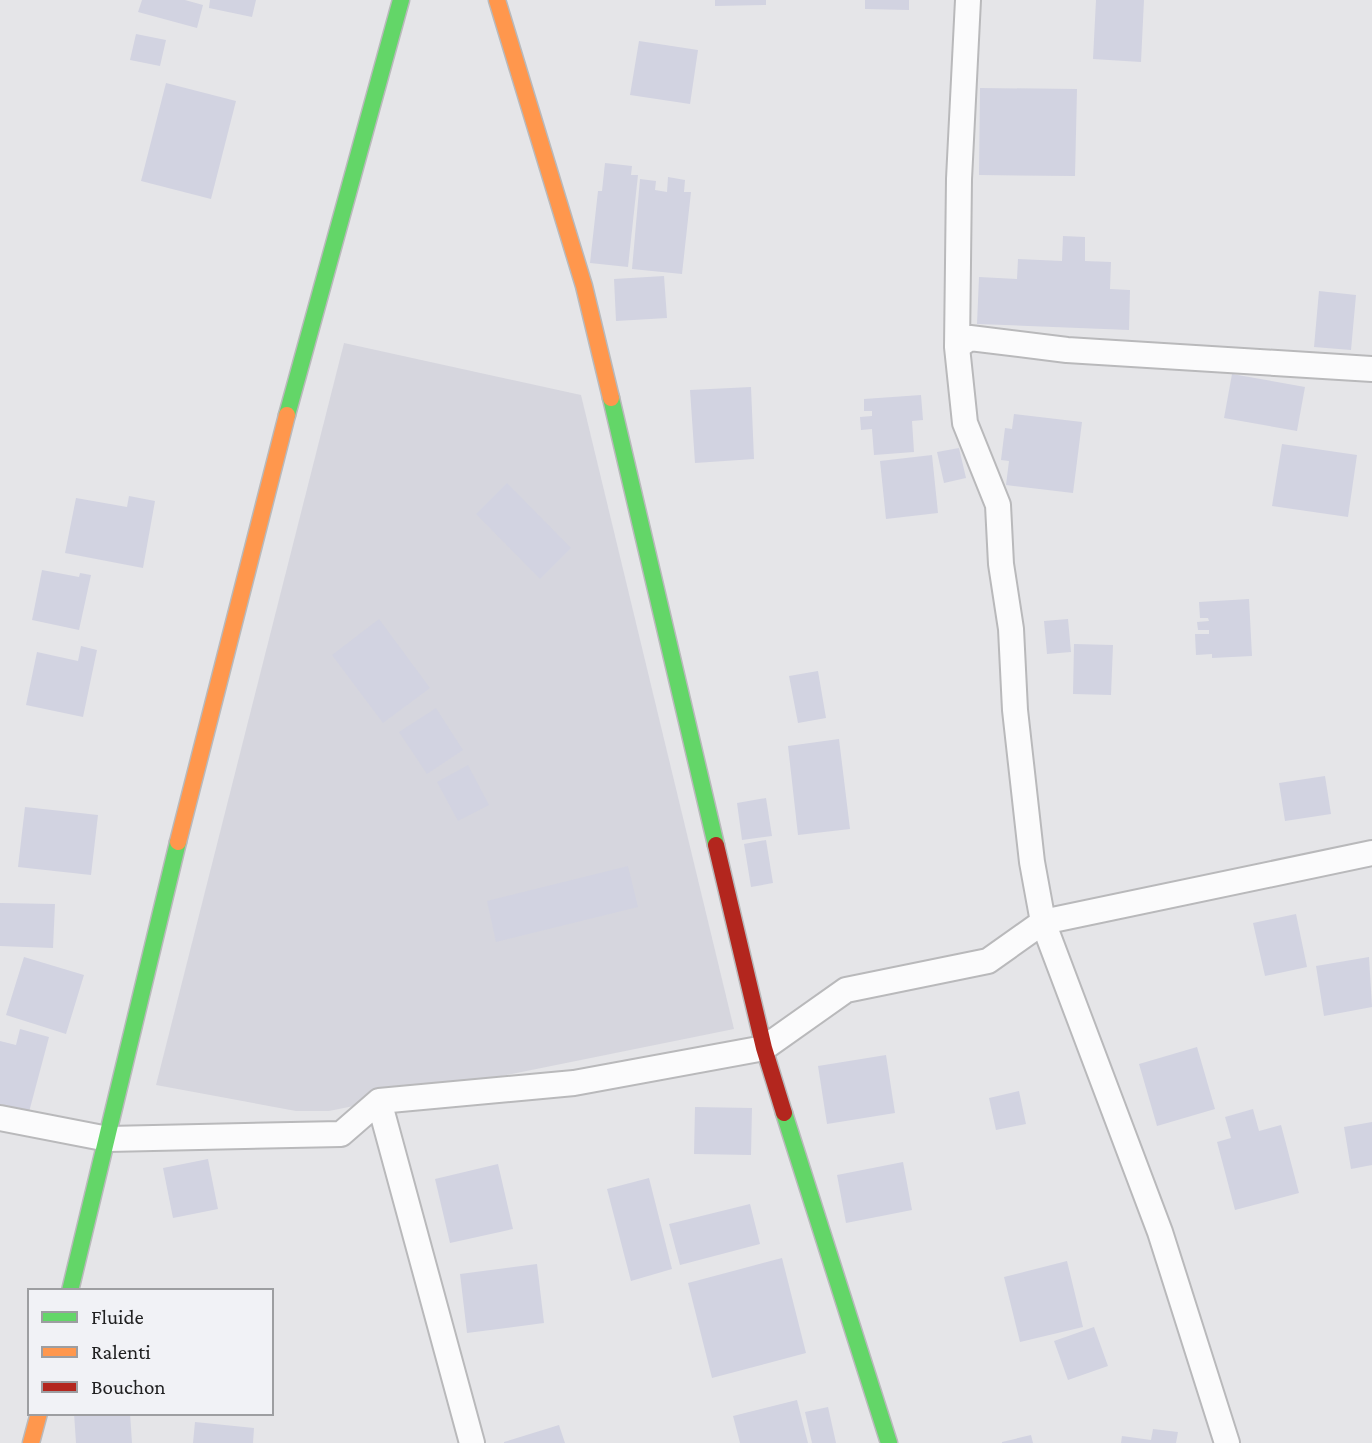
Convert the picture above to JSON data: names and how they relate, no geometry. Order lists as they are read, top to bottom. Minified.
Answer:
{"legend":["Fluide","Ralenti","Bouchon"]}
